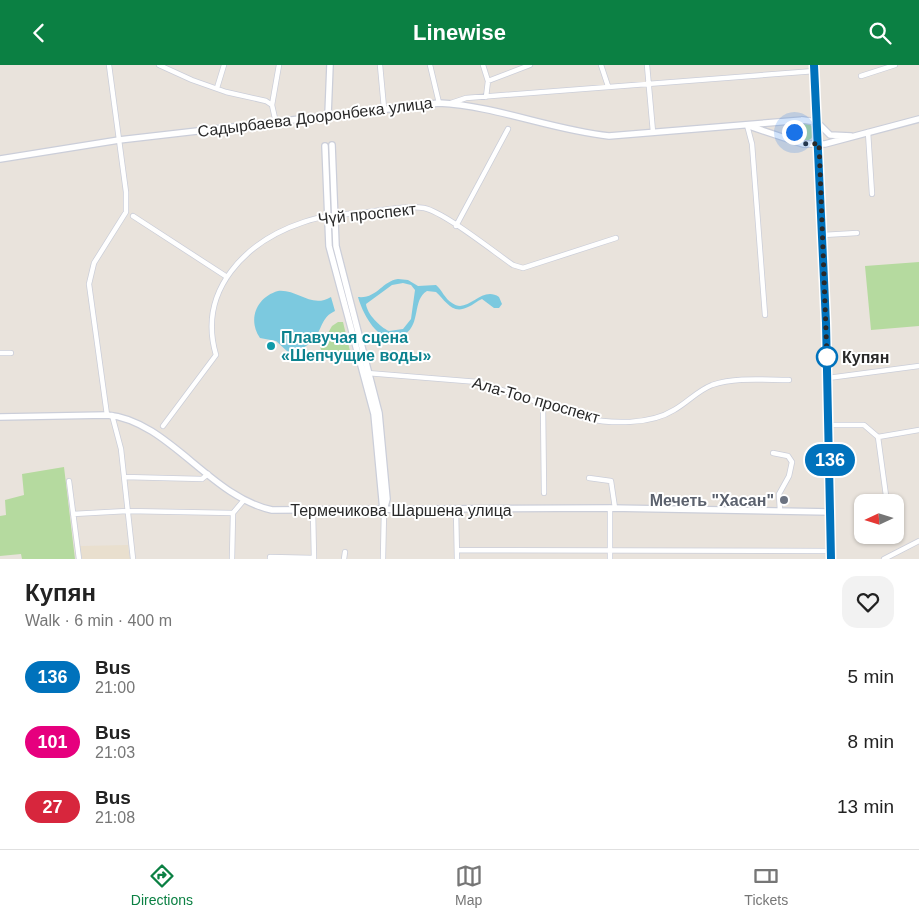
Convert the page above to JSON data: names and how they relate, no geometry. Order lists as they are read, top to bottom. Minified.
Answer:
{"streets":{"main road":["Садырбаева Дооронбека улица","Термечикова Шаршена улица"],"street":["Чүй проспект","Ала-Тоо проспект"]},"places":["Плавучая сцена «Шепчущие воды»","Купян","Мечеть \"Хасан\""],"lines":["bus line 136"],"north":"left","page":{"header":"Linewise","on_map":"136","heading":["Купян","Walk · 6 min · 400 m"],"list":[{"mark":"136","name":"Bus","note":"21:00","value":"5 min"},{"mark":"101","name":"Bus","note":"21:03","value":"8 min"},{"mark":"27","name":"Bus","note":"21:08","value":"13 min"}],"tabs":["Directions","Map","Tickets"]}}
